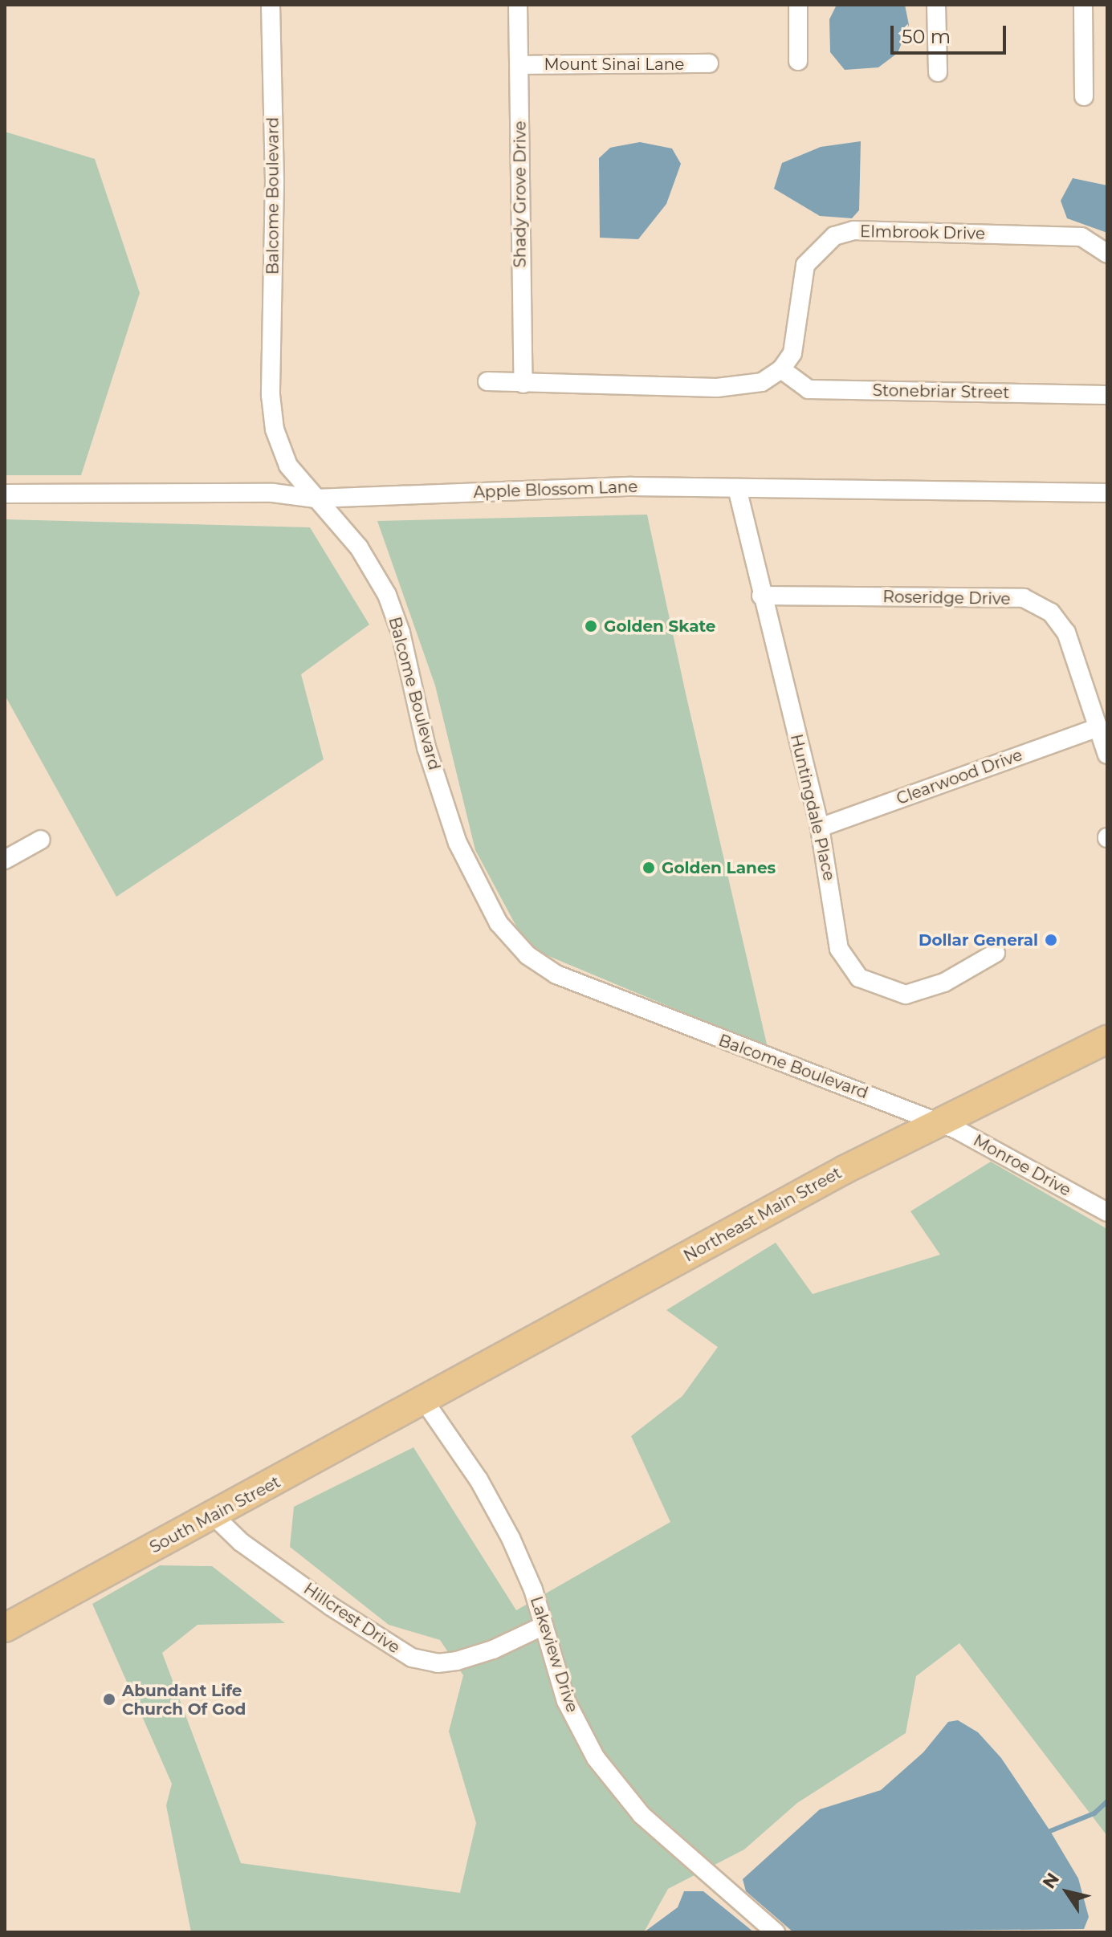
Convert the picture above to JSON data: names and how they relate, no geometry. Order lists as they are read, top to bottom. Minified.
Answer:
{"streets":{"main road":["Northeast Main Street","South Main Street"],"street":["Mount Sinai Lane","Shady Grove Drive","Balcome Boulevard","Elmbrook Drive","Stonebriar Street","Apple Blossom Lane","Roseridge Drive","Clearwood Drive","Huntingdale Place","Monroe Drive","Hillcrest Drive","Lakeview Drive"]},"crossings":[["Mount Sinai Lane","Shady Grove Drive"],["Balcome Boulevard","Apple Blossom Lane"],["Balcome Boulevard","Monroe Drive"],["Balcome Boulevard","Northeast Main Street"],["Elmbrook Drive","Stonebriar Street"],["Apple Blossom Lane","Huntingdale Place"],["Roseridge Drive","Clearwood Drive"],["Roseridge Drive","Huntingdale Place"],["Clearwood Drive","Huntingdale Place"],["Monroe Drive","Northeast Main Street"],["Northeast Main Street","South Main Street"],["Northeast Main Street","Lakeview Drive"],["South Main Street","Hillcrest Drive"],["South Main Street","Lakeview Drive"],["Hillcrest Drive","Lakeview Drive"]],"places":["Golden Skate","Golden Lanes","Dollar General","Abundant Life Church Of God"],"scale_bar":"50 m","north":"top left"}
